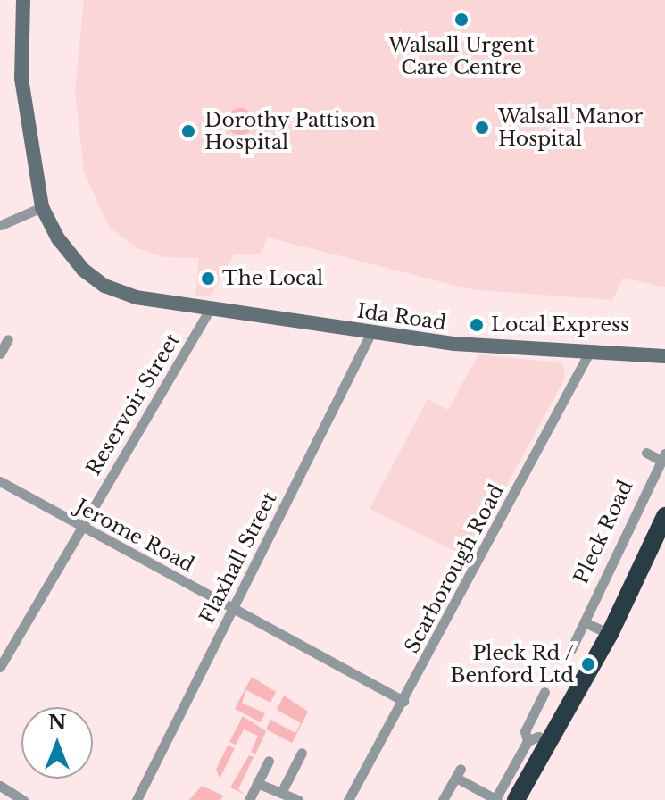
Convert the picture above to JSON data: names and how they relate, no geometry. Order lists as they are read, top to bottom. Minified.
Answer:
{"streets":{"street":["Ida Road","Reservoir Street","Pleck Road","Jerome Road","Flaxhall Street","Scarborough Road"]},"crossings":[["Ida Road","Reservoir Street"],["Ida Road","Flaxhall Street"],["Ida Road","Scarborough Road"],["Reservoir Street","Jerome Road"],["Jerome Road","Flaxhall Street"],["Jerome Road","Scarborough Road"]],"places":["Walsall Urgent Care Centre","Walsall Manor Hospital","Dorothy Pattison Hospital","The Local","Local Express","Pleck Rd / Benford Ltd"],"north":"top"}
